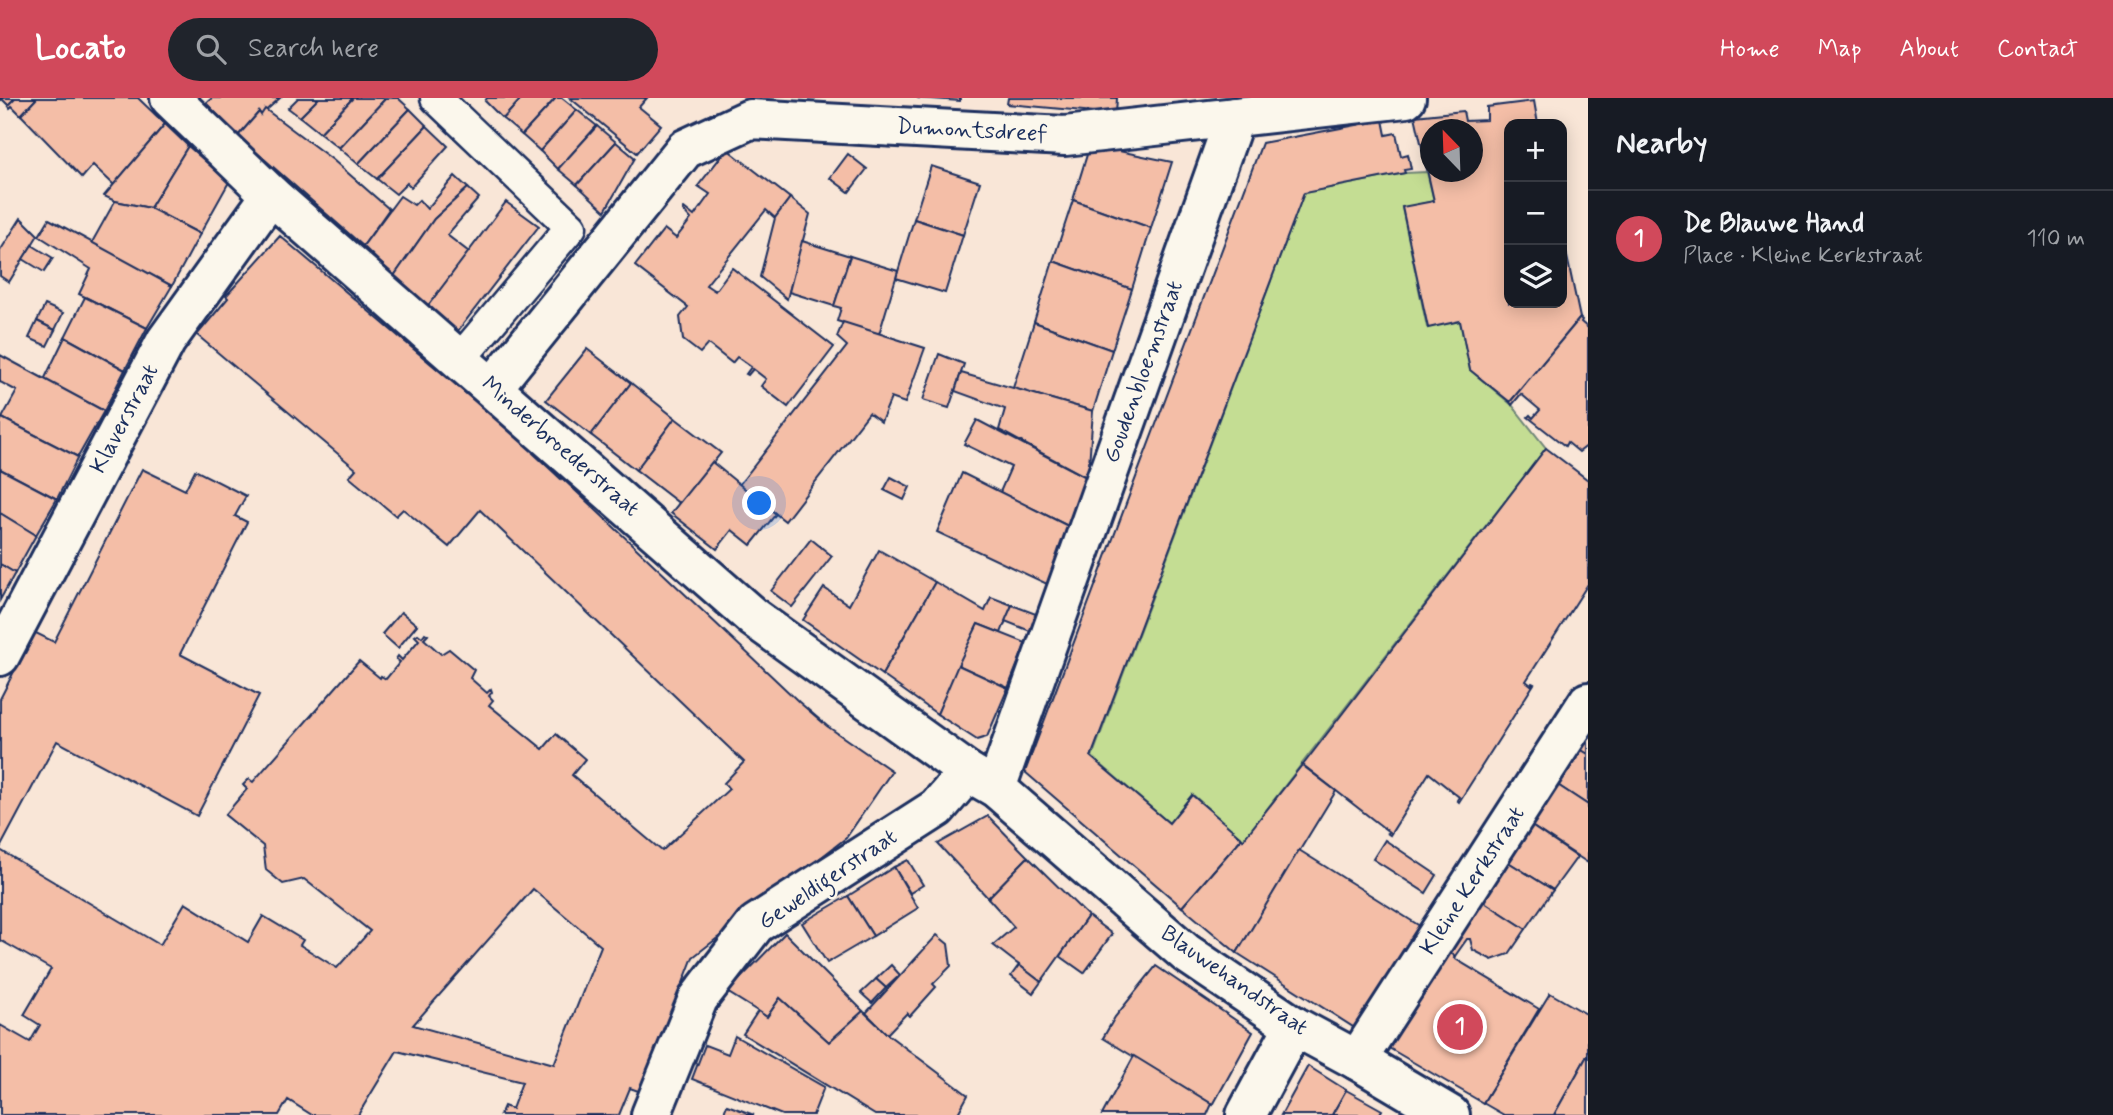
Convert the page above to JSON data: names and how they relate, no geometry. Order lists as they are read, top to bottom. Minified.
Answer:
{"streets":{"street":["Dumontsdreef","Goudenbloemstraat","Klaverstraat","Minderbroederstraat","Geweldigerstraat","Kleine Kerkstraat","Blauwehandstraat"]},"crossings":[["Dumontsdreef","Goudenbloemstraat"],["Dumontsdreef","Minderbroederstraat"],["Goudenbloemstraat","Minderbroederstraat"],["Goudenbloemstraat","Geweldigerstraat"],["Goudenbloemstraat","Blauwehandstraat"],["Klaverstraat","Minderbroederstraat"],["Minderbroederstraat","Geweldigerstraat"],["Minderbroederstraat","Blauwehandstraat"],["Geweldigerstraat","Blauwehandstraat"],["Kleine Kerkstraat","Blauwehandstraat"]],"north":"top left","page":{"header":"Locato","search":"Search here","nav":["Home","Map","About","Contact"],"heading":"Nearby","map_buttons":["+","−"],"list":[{"mark":"1","name":"De Blauwe Hand","note":"Place · Kleine Kerkstraat","value":"110 m"}],"pins":"1"}}
